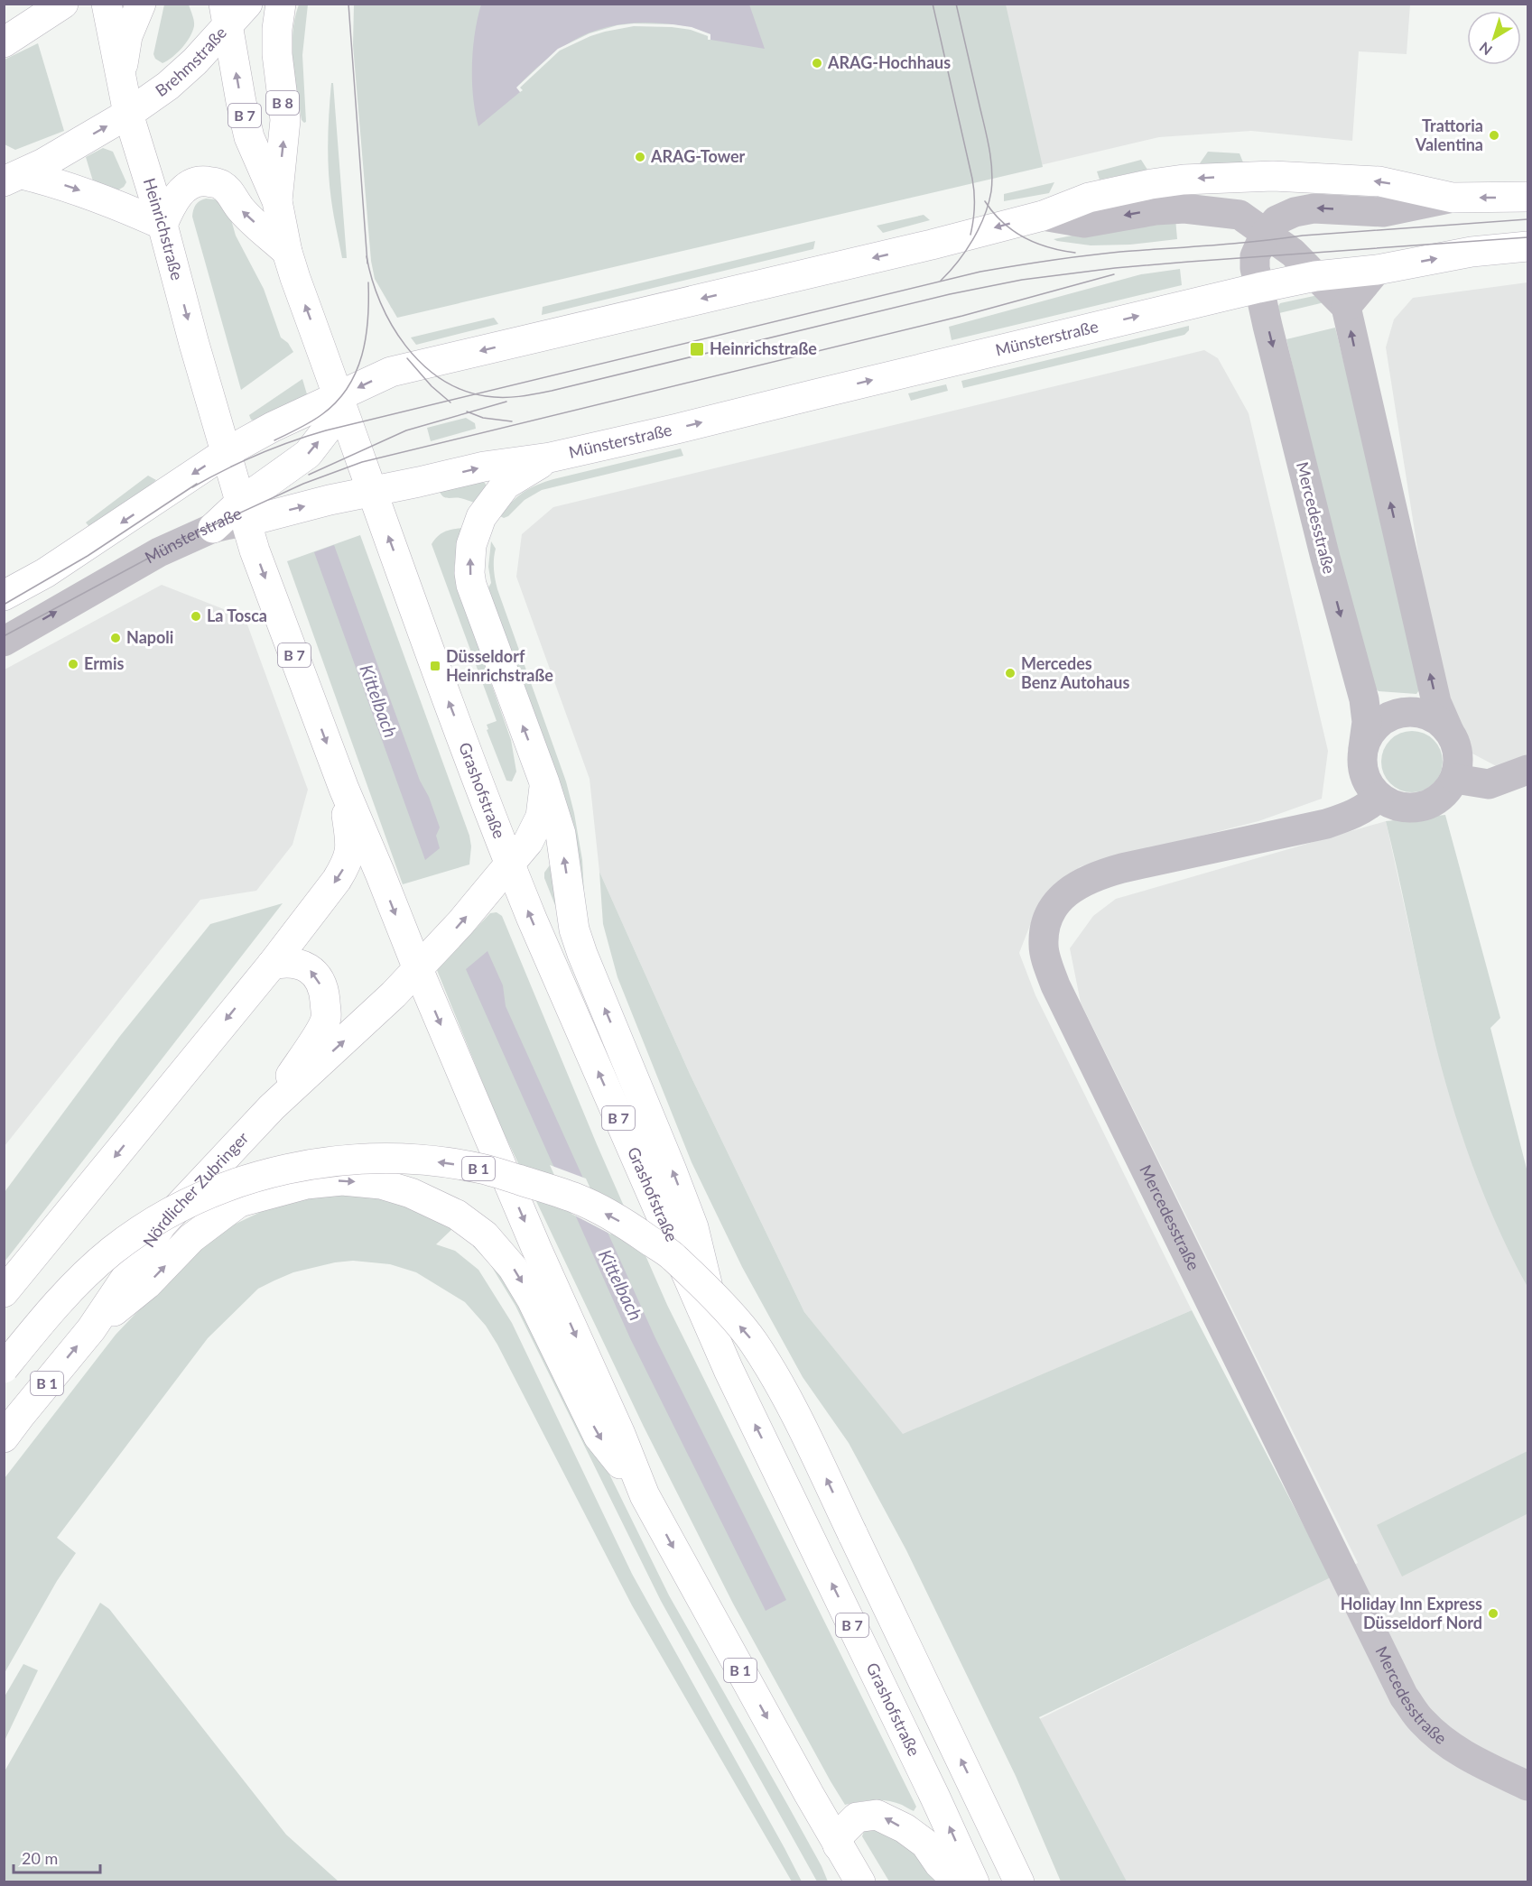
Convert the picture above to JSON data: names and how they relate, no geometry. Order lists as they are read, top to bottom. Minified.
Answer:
{"streets":{"main road":["Brehmstraße","B 8","B 7","Heinrichstraße","Münsterstraße","Grashofstraße","B 1","Nördlicher Zubringer"],"street":["Mercedesstraße"]},"crossings":[["Brehmstraße","B 7"],["Brehmstraße","Heinrichstraße"],["B 8","B 7"],["B 7","Heinrichstraße"],["B 7","Münsterstraße"],["B 7","Grashofstraße"],["B 7","B 1"],["B 7","Nördlicher Zubringer"],["Münsterstraße","Mercedesstraße"],["Münsterstraße","Grashofstraße"],["Grashofstraße","Nördlicher Zubringer"],["B 1","Nördlicher Zubringer"]],"one_way":["Nördlicher Zubringer"],"water":["Kittelbach"],"places":{"other":["ARAG-Hochhaus","Trattoria Valentina","ARAG-Tower","La Tosca","Napoli","Ermis","Mercedes Benz Autohaus","Holiday Inn Express Düsseldorf Nord"],"transit":["Heinrichstraße","Düsseldorf Heinrichstraße"]},"scale_bar":"20 m","north":"bottom left"}
